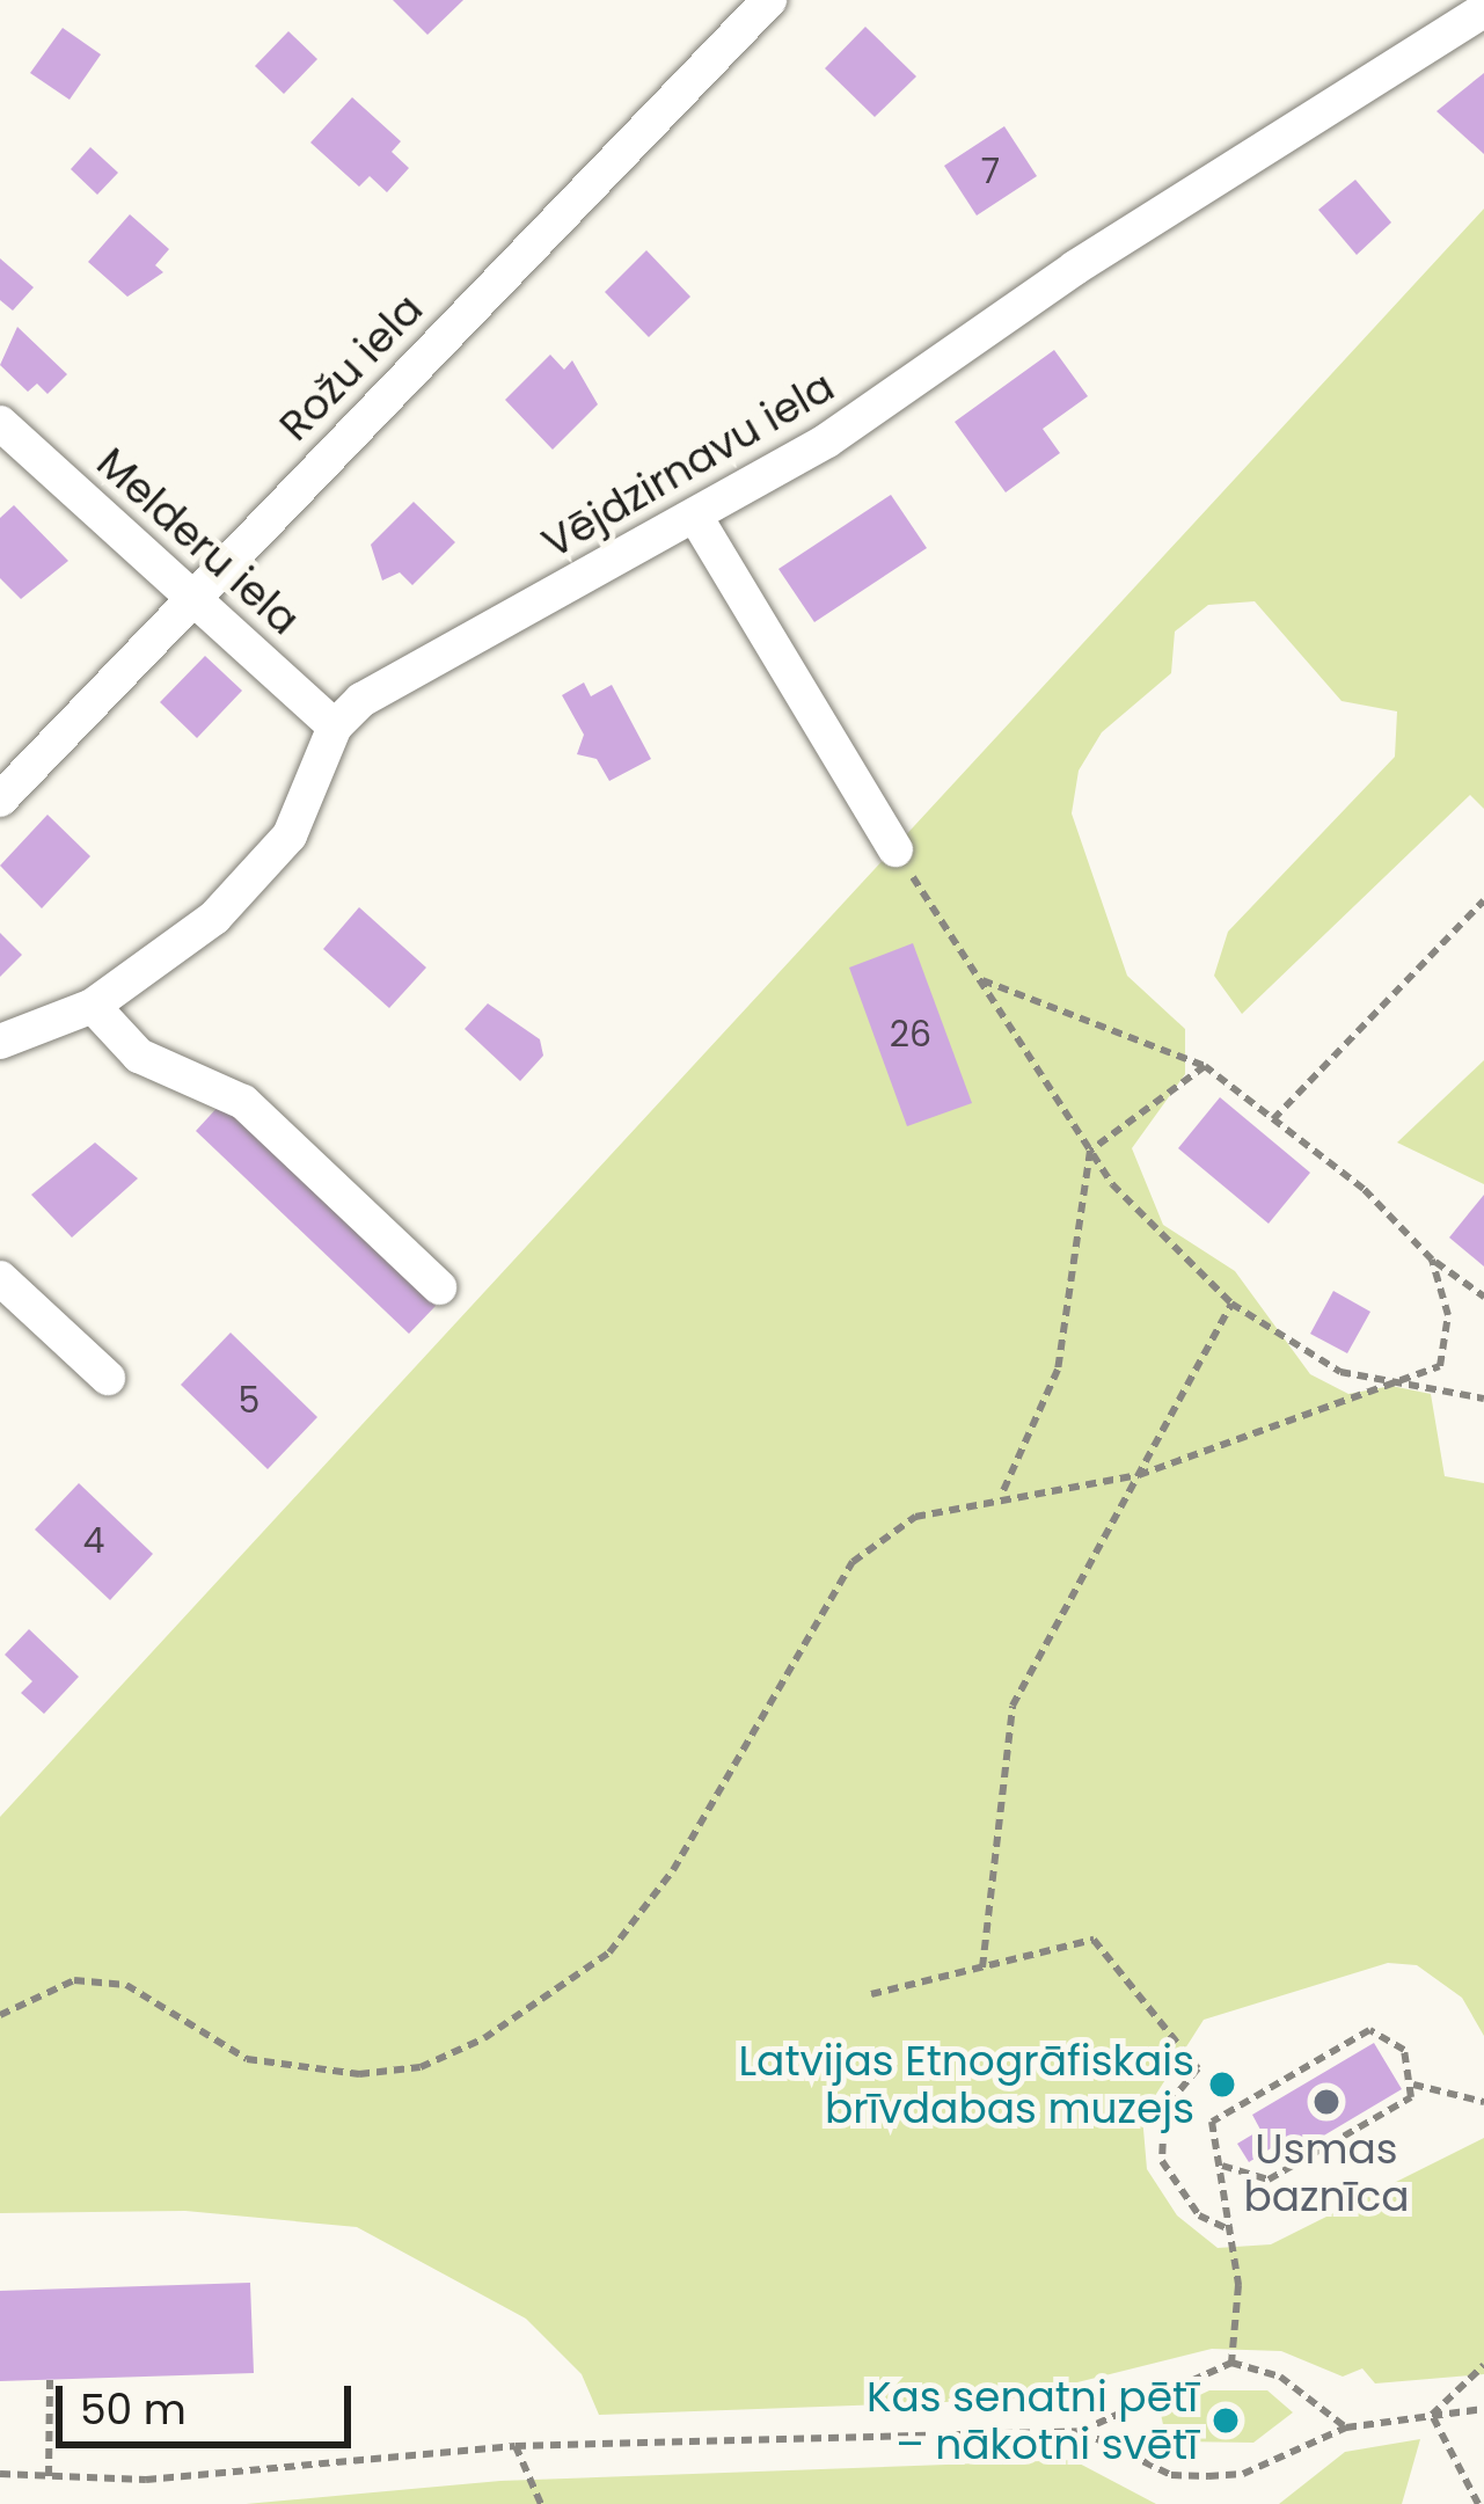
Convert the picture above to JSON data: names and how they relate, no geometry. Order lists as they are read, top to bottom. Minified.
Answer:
{"streets":{"street":["Rožu iela","Vējdzirnavu iela","Melderu iela"]},"crossings":[["Rožu iela","Melderu iela"],["Vējdzirnavu iela","Melderu iela"]],"places":["Latvijas Etnogrāfiskais brīvdabas muzejs","Usmas baznīca","Kas senatni pētī – nākotni svētī"],"house_numbers":["7","26","5","4"],"scale_bar":"50 m"}
